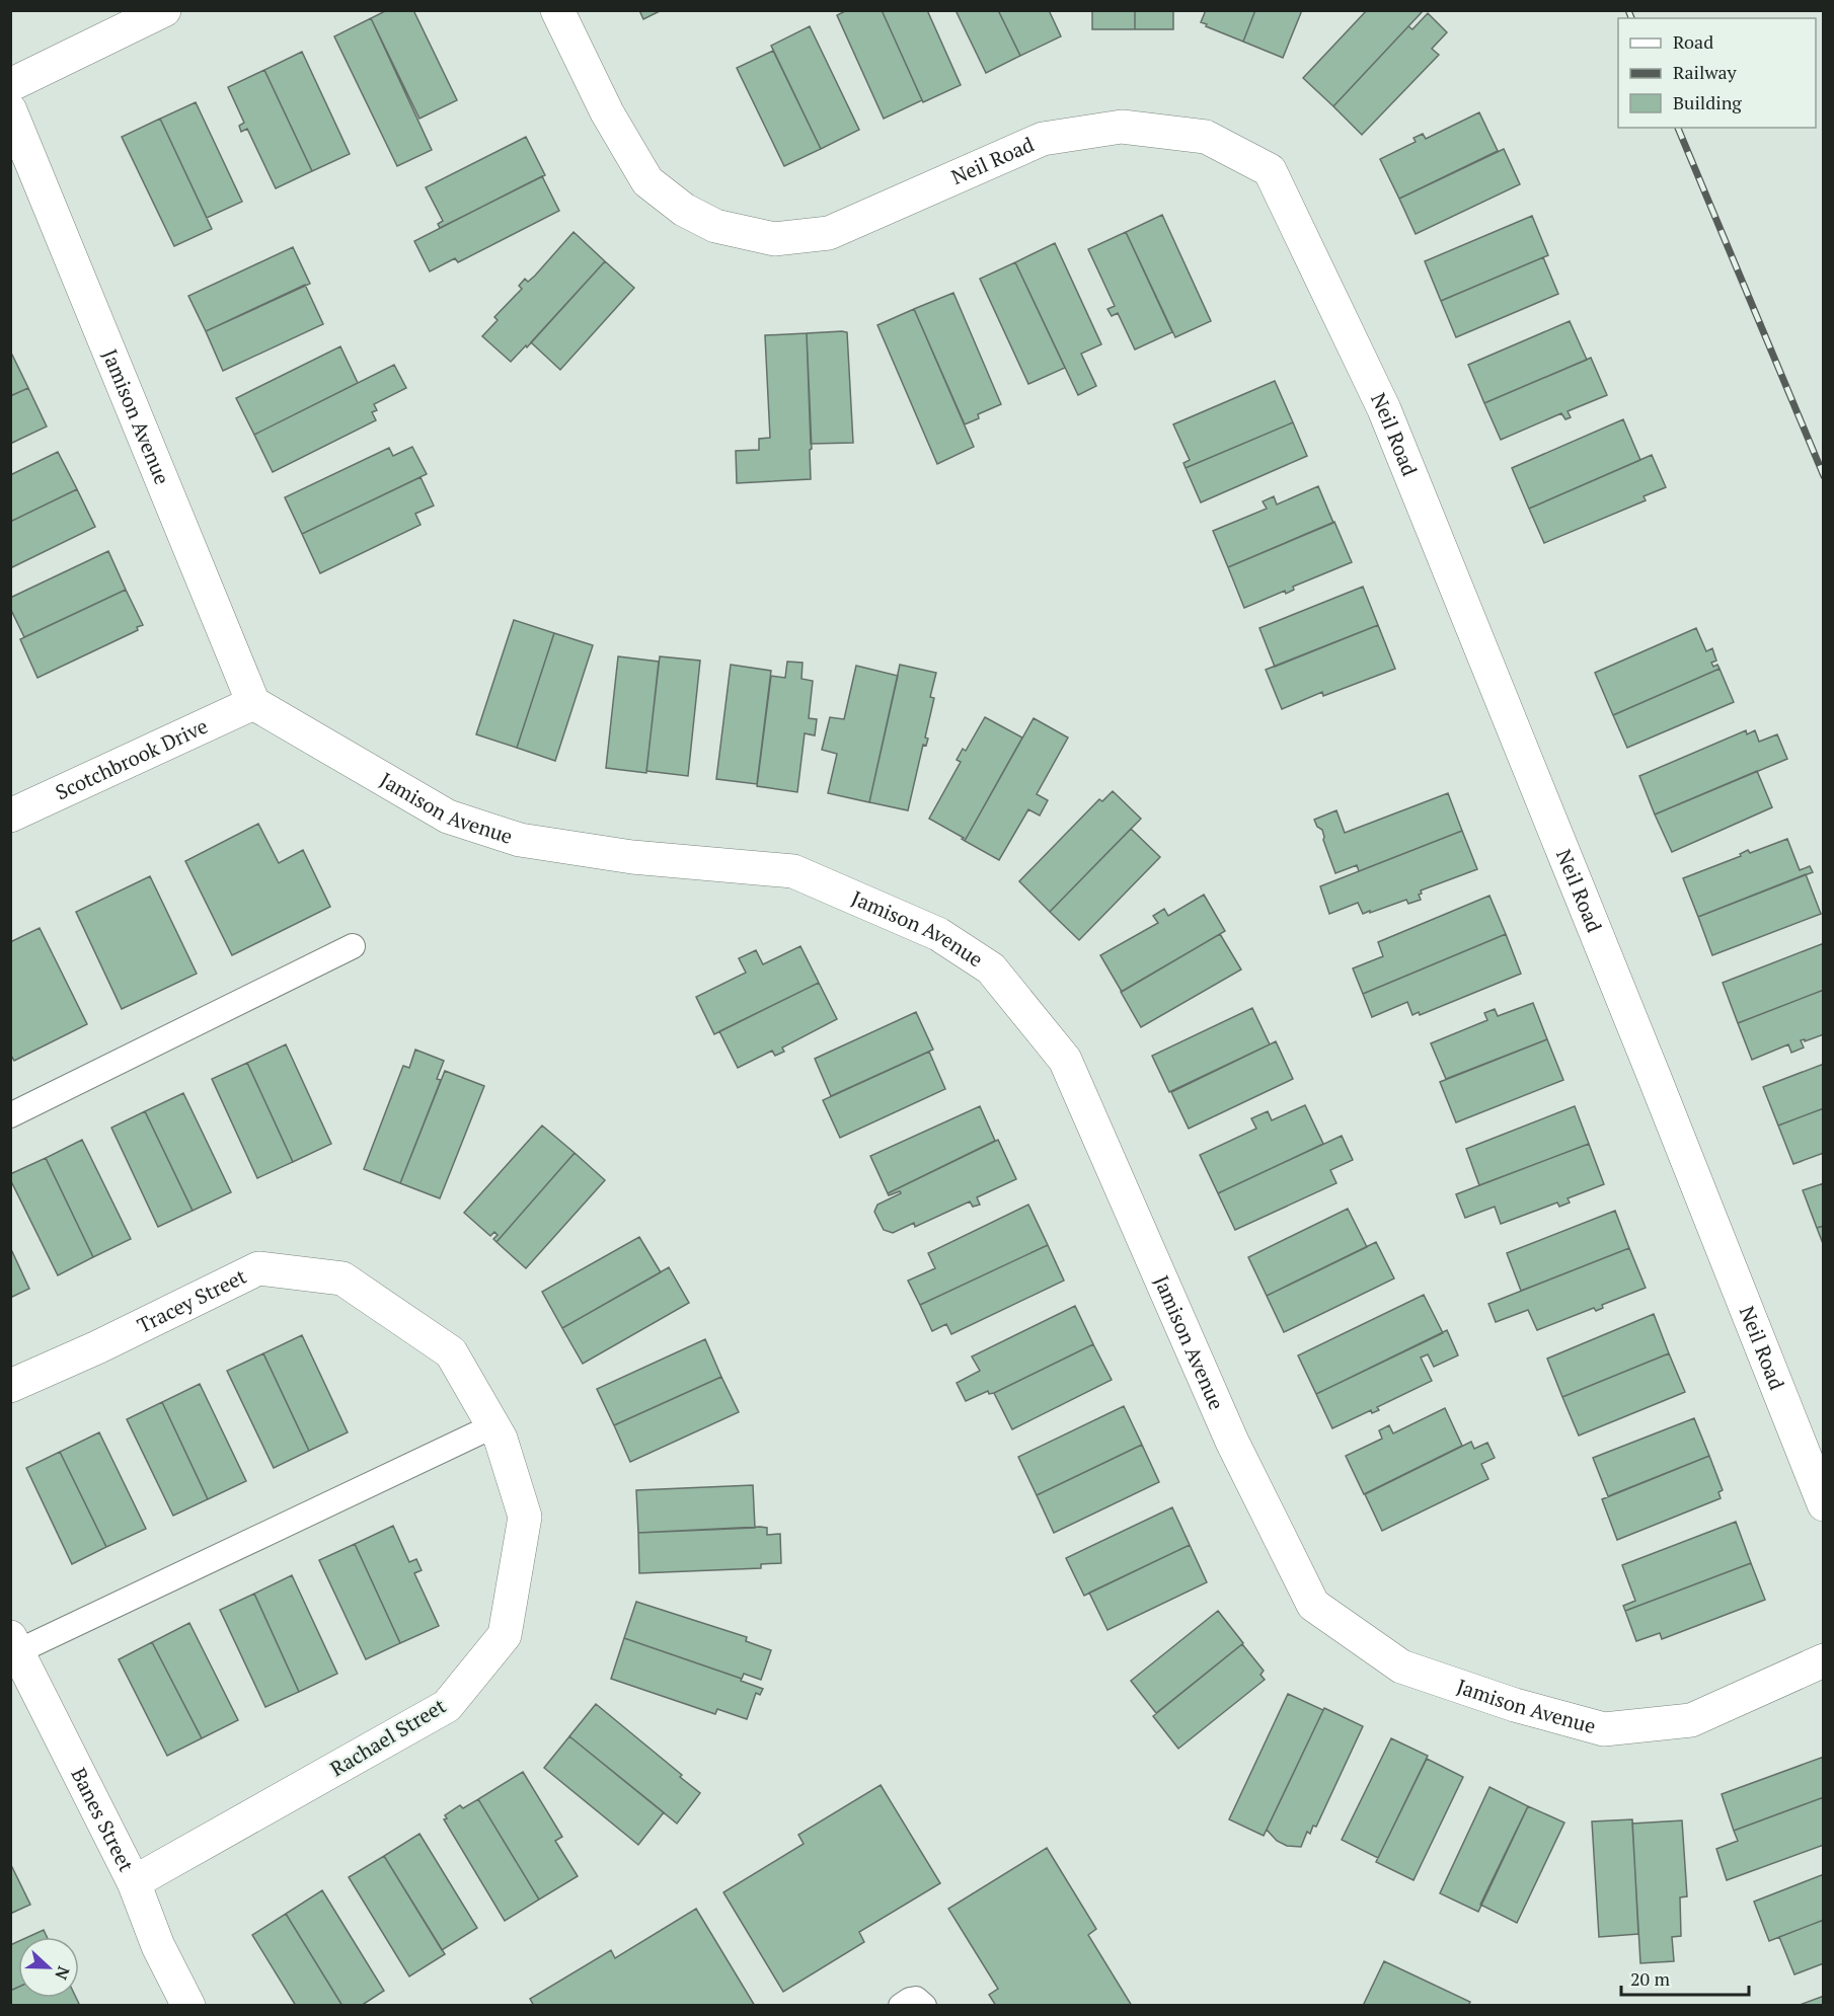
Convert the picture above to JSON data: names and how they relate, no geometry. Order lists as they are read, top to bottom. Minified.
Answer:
{"streets":{"street":["Neil Road","Jamison Avenue","Scotchbrook Drive","Tracey Street","Rachael Street","Banes Street"]},"crossings":[["Jamison Avenue","Scotchbrook Drive"],["Tracey Street","Rachael Street"],["Rachael Street","Banes Street"]],"legend":["Road","Railway","Building"],"scale_bar":"20 m","north":"right"}
